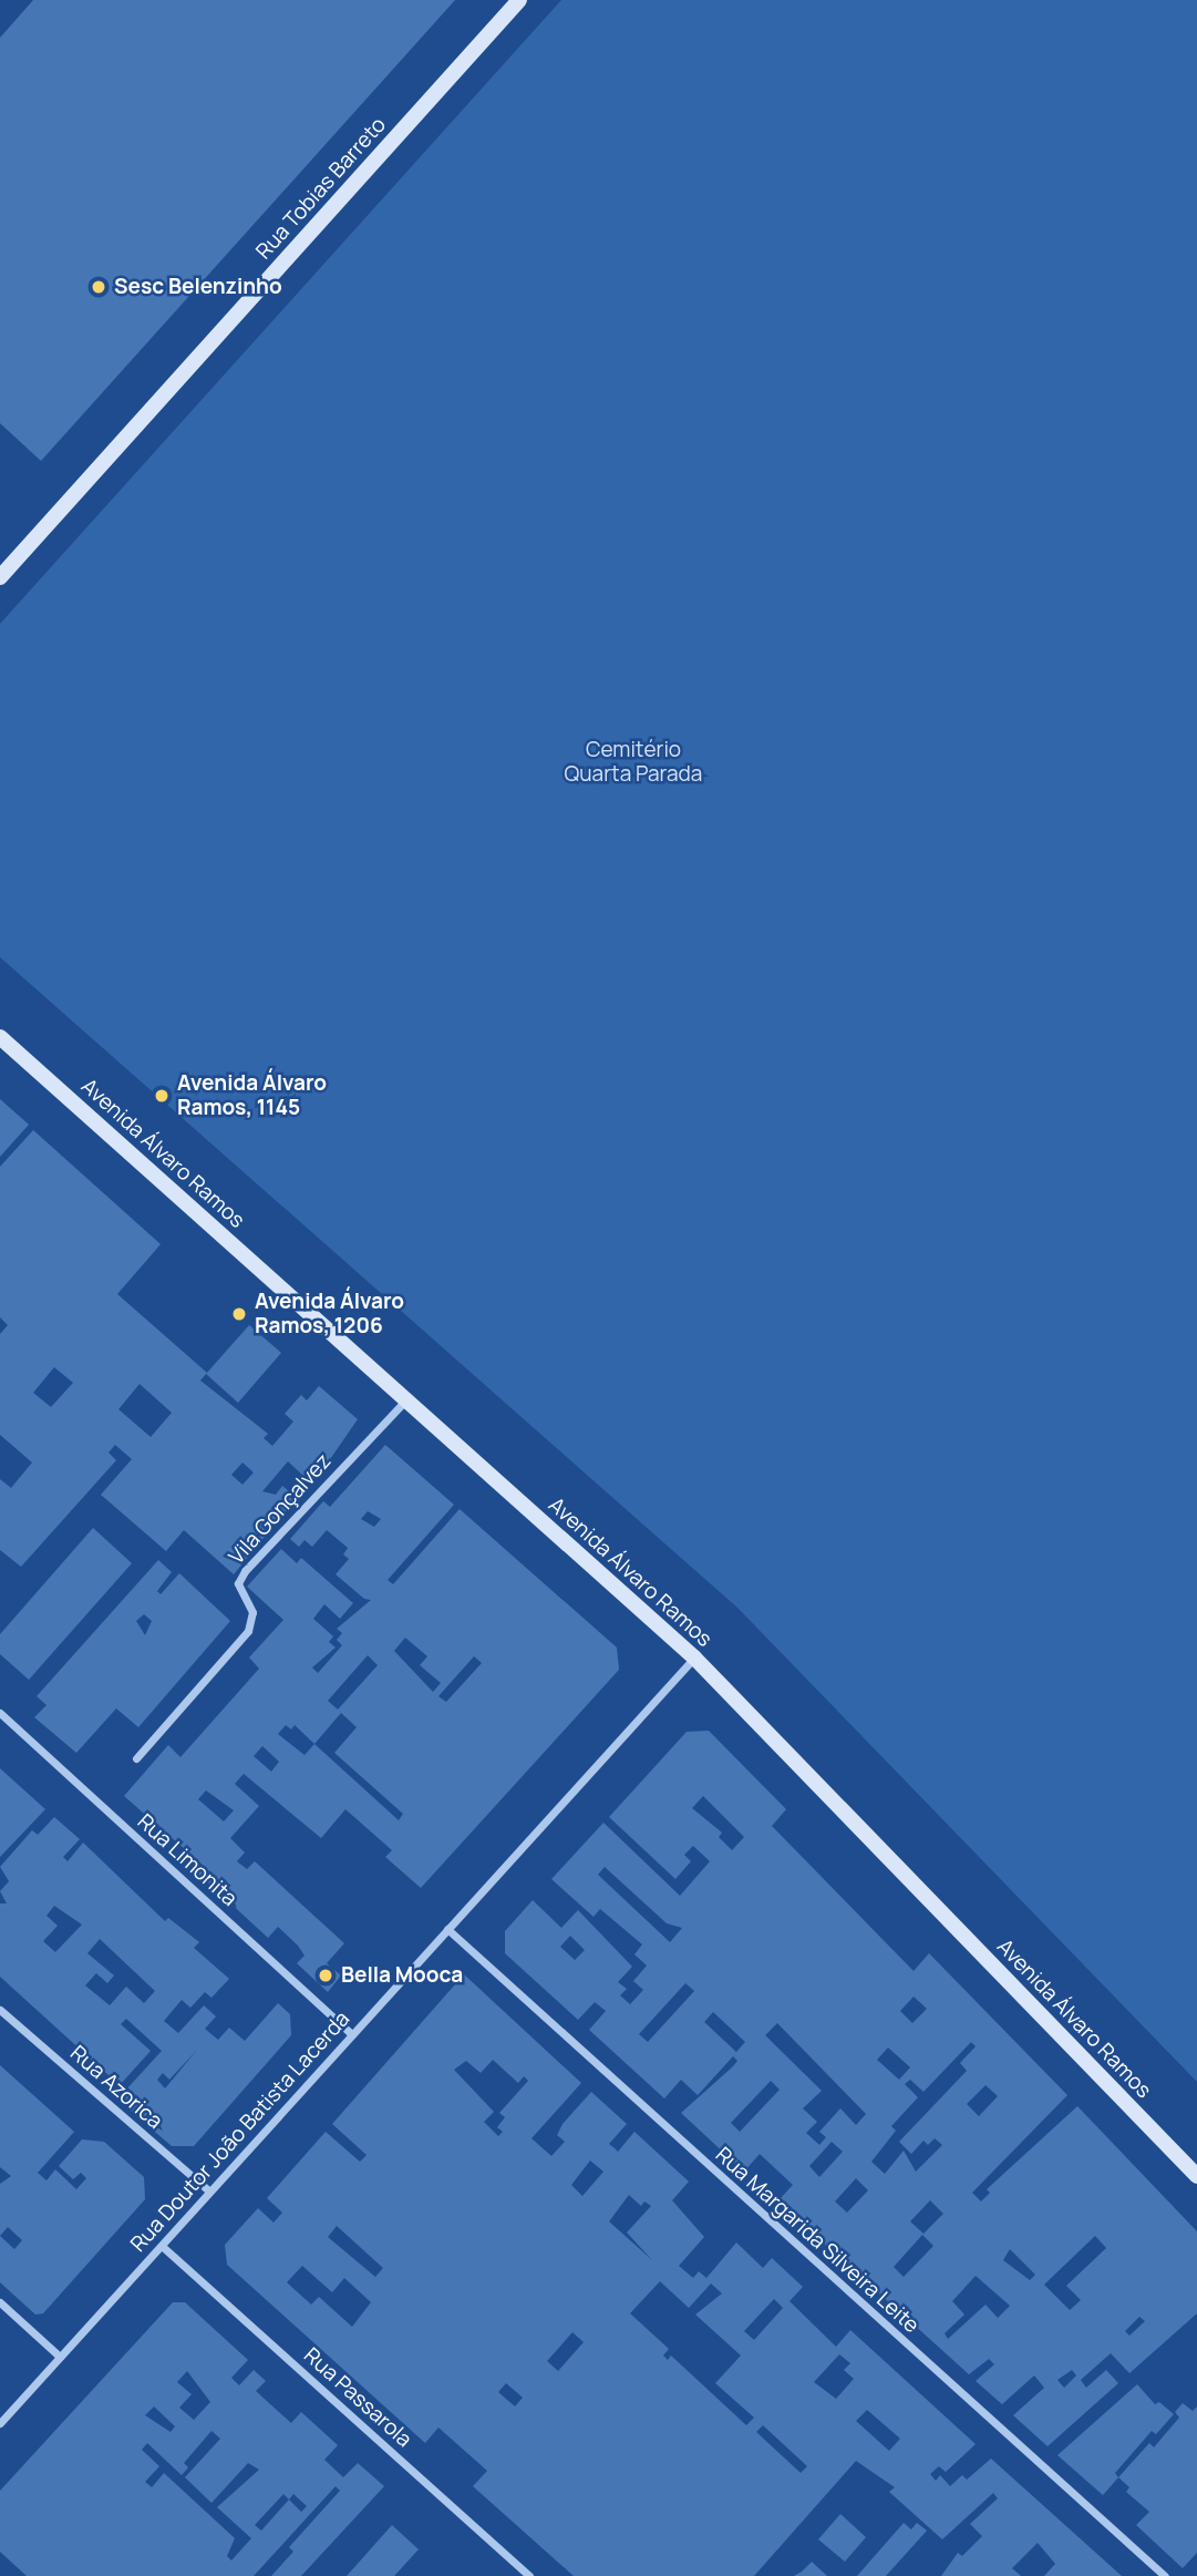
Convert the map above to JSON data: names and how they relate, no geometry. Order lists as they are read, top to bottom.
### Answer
{
  "streets": {
    "main road": ["Rua Tobias Barreto", "Avenida Álvaro Ramos"],
    "street": [
      "Vila Gonçalvez",
      "Rua Limonita",
      "Rua Azorica",
      "Rua Doutor João Batista Lacerda",
      "Rua Margarida Silveira Leite",
      "Rua Passarola"
    ]
  },
  "crossings": [
    ["Avenida Álvaro Ramos", "Vila Gonçalvez"],
    ["Avenida Álvaro Ramos", "Rua Doutor João Batista Lacerda"],
    ["Rua Limonita", "Rua Doutor João Batista Lacerda"],
    ["Rua Azorica", "Rua Doutor João Batista Lacerda"],
    ["Rua Doutor João Batista Lacerda", "Rua Margarida Silveira Leite"],
    ["Rua Doutor João Batista Lacerda", "Rua Passarola"]
  ],
  "parks": ["Cemitério Quarta Parada"],
  "places": [
    "Sesc Belenzinho",
    "Avenida Álvaro Ramos, 1145",
    "Avenida Álvaro Ramos, 1206",
    "Bella Mooca"
  ]
}
